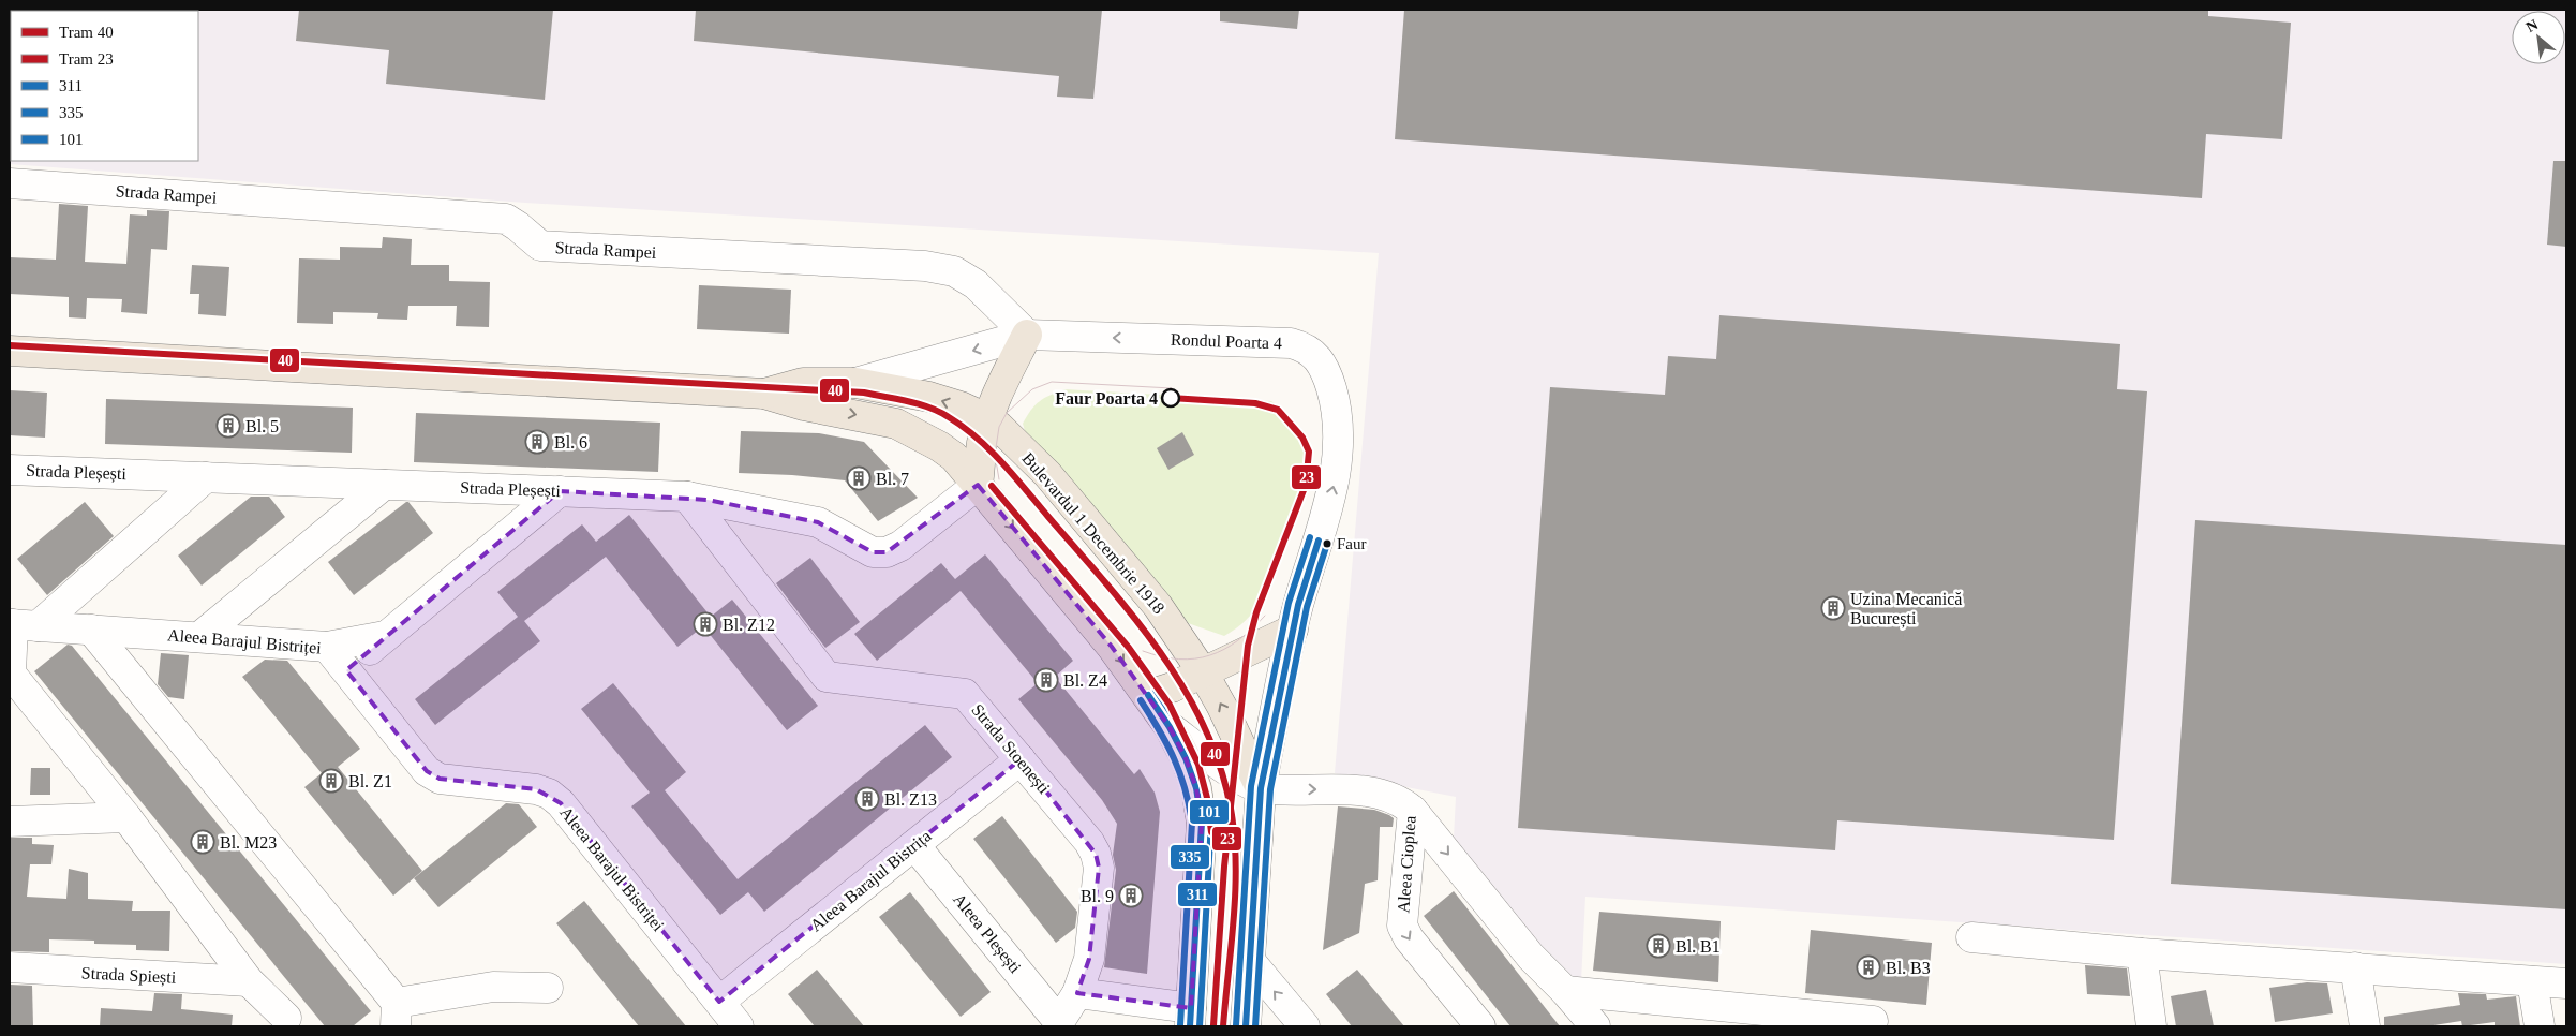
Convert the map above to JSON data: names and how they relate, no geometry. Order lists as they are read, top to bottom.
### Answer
{
  "streets": {
    "main road": ["Bulevardul 1 Decembrie 1918"],
    "street": [
      "Strada Rampei",
      "Rondul Poarta 4",
      "Strada Pleșești",
      "Aleea Barajul Bistriței",
      "Strada Stoenești",
      "Aleea Cioplea",
      "Aleea Barajul Bistrița",
      "Aleea Pleșești",
      "Strada Spiești"
    ]
  },
  "crossings": [
    ["Strada Rampei", "Rondul Poarta 4"],
    ["Rondul Poarta 4", "Bulevardul 1 Decembrie 1918"],
    ["Rondul Poarta 4", "Aleea Cioplea"],
    ["Strada Pleșești", "Bulevardul 1 Decembrie 1918"],
    ["Strada Pleșești", "Strada Stoenești"],
    ["Bulevardul 1 Decembrie 1918", "Aleea Cioplea"],
    ["Aleea Barajul Bistriței", "Aleea Barajul Bistrița"],
    ["Strada Stoenești", "Aleea Barajul Bistrița"],
    ["Strada Stoenești", "Aleea Pleșești"],
    ["Aleea Barajul Bistrița", "Aleea Pleșești"]
  ],
  "places": {
    "other": ["Faur Poarta 4", "Faur"],
    "building": [
      "Bl. 5",
      "Bl. 6",
      "Bl. 7",
      "Uzina Mecanică București",
      "Bl. Z12",
      "Bl. Z4",
      "Bl. Z1",
      "Bl. Z13",
      "Bl. M23",
      "Bl. 9",
      "Bl. B1",
      "Bl. B3"
    ]
  },
  "lines": [
    "tram line 40",
    "tram line 23",
    "transit line 101",
    "transit line 311",
    "transit line 335"
  ],
  "legend": [
    "Tram 40",
    "Tram 23",
    "311",
    "335",
    "101"
  ],
  "north": "top left"
}
